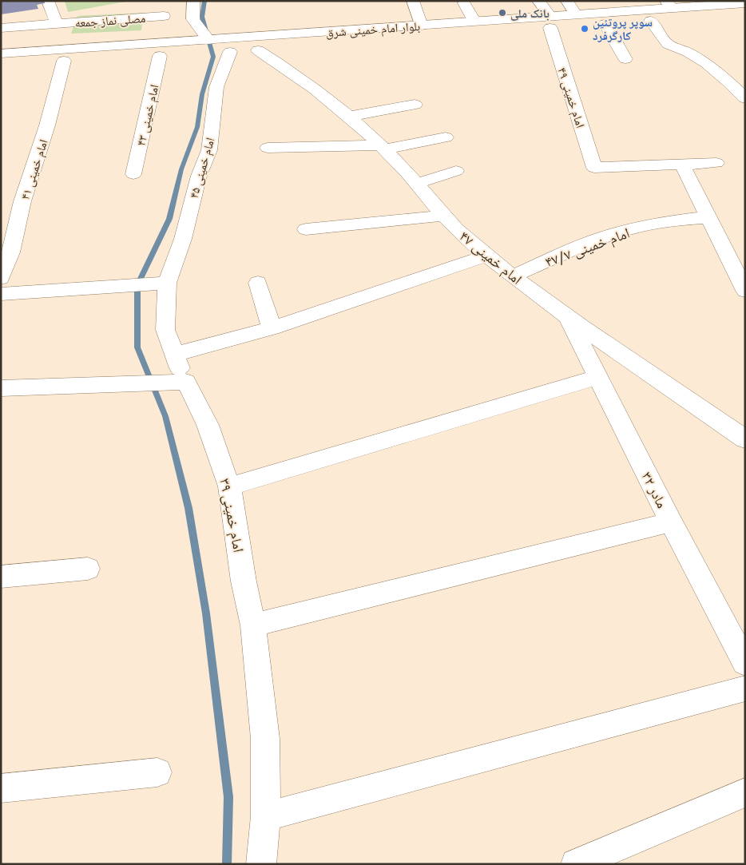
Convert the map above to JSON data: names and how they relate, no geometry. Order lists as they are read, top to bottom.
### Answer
{
  "streets": {
    "street": [
      "مصلی نماز جمعه",
      "بلوار امام خمینی شرق",
      "امام خمینی ۴۹",
      "امام خمینی ۴۳",
      "امام خمینی ۴۵",
      "امام خمینی ۴۱",
      "امام خمینی ۴۷/۷",
      "امام خمینی ۴۷",
      "مادر ۳۲",
      "امام خمینی ۳۹"
    ]
  },
  "crossings": [
    ["بلوار امام خمینی شرق", "امام خمینی ۴۹"],
    ["بلوار امام خمینی شرق", "امام خمینی ۴۳"],
    ["بلوار امام خمینی شرق", "امام خمینی ۴۵"],
    ["بلوار امام خمینی شرق", "امام خمینی ۴۱"],
    ["بلوار امام خمینی شرق", "امام خمینی ۴۷"],
    ["امام خمینی ۴۵", "امام خمینی ۳۹"],
    ["امام خمینی ۴۷/۷", "امام خمینی ۴۷"],
    ["امام خمینی ۴۷", "مادر ۳۲"]
  ],
  "places": ["بانک ملی", "سوپر پروتئین کارگرفرد"]
}
